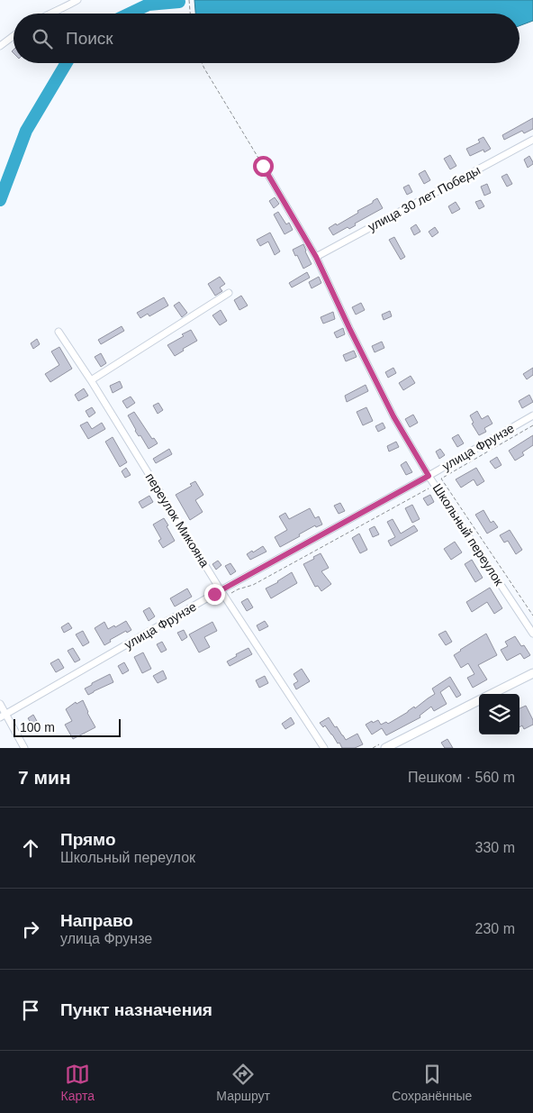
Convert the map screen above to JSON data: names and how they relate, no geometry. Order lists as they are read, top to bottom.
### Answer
{
  "streets": {
    "street": [
      "улица 30 лет Победы",
      "улица Фрунзе",
      "переулок Микояна",
      "Школьный переулок"
    ]
  },
  "crossings": [
    ["улица 30 лет Победы", "Школьный переулок"],
    ["улица Фрунзе", "переулок Микояна"],
    ["улица Фрунзе", "Школьный переулок"]
  ],
  "scale_bar": "100 m",
  "page": {
    "search": "Поиск",
    "scale": "100 m",
    "heading": ["7 мин", "Пешком · 560 m"],
    "list": [
      ["Прямо", "Школьный переулок", "330 m"],
      ["Направо", "улица Фрунзе", "230 m"],
      "Пункт назначения"
    ],
    "nav": ["Карта", "Маршрут", "Сохранённые"]
  }
}
